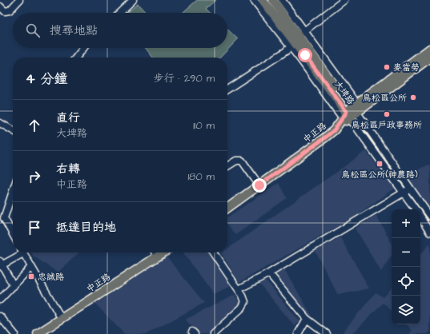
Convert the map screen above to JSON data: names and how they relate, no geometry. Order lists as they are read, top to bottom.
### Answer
{
  "streets": {
    "main road": ["大埤路", "中正路"]
  },
  "crossings": [
    ["大埤路", "中正路"]
  ],
  "places": {
    "other": ["麥當勞", "鳥松區公所", "鳥松區戶政事務所"],
    "transit": ["鳥松區公所(神農路)", "忠誠路"]
  },
  "page": {
    "search": "搜尋地點",
    "heading": ["4 分鐘", "步行 · 290 m"],
    "list": [
      ["直行", "大埤路", "110 m"],
      ["右轉", "中正路", "180 m"],
      "抵達目的地"
    ],
    "map_buttons": ["+", "−"]
  }
}
